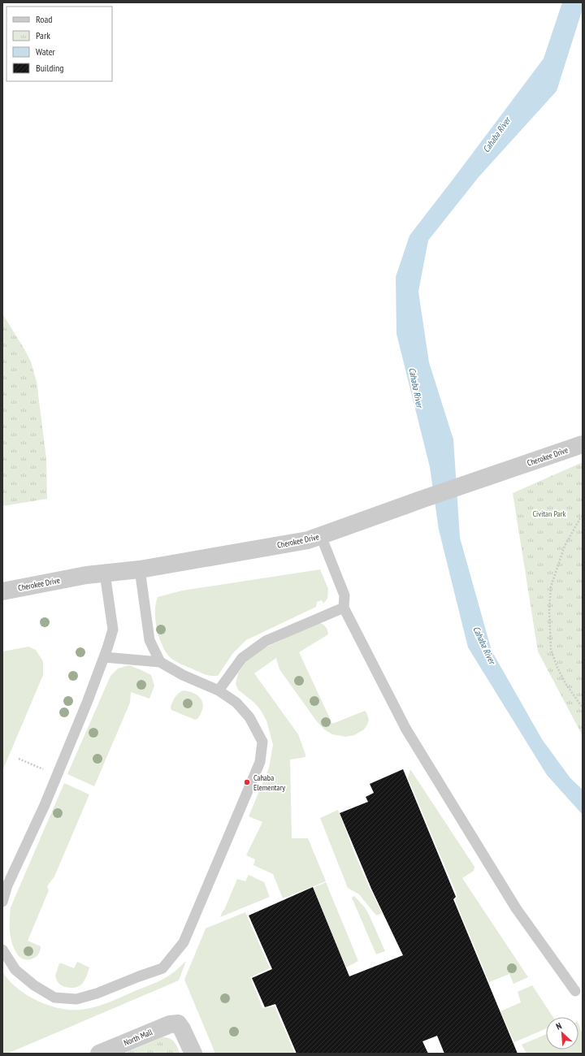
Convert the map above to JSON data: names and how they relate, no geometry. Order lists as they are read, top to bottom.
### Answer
{
  "streets": {
    "street": ["Cherokee Drive", "North Mall"]
  },
  "water": ["Cahaba River"],
  "parks": ["Civitan Park"],
  "places": ["Cahaba Elementary"],
  "legend": [
    "Road",
    "Park",
    "Water",
    "Building"
  ],
  "north": "top left"
}
